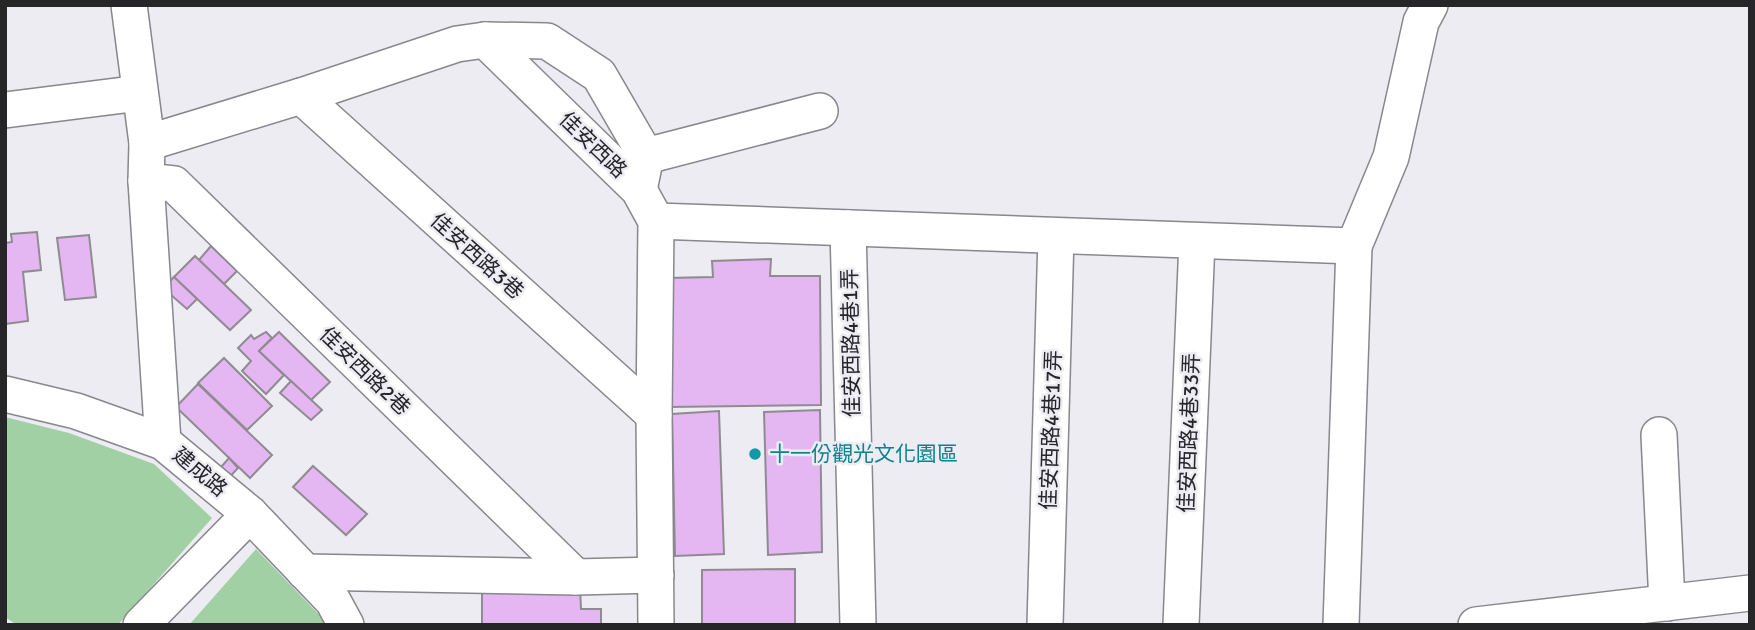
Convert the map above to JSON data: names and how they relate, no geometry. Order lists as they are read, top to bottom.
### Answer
{
  "streets": {
    "street": [
      "佳安西路",
      "佳安西路3巷",
      "佳安西路4巷1弄",
      "佳安西路2巷",
      "佳安西路4巷17弄",
      "佳安西路4巷33弄",
      "建成路"
    ]
  },
  "crossings": [
    ["佳安西路", "佳安西路3巷"]
  ],
  "places": ["十一份觀光文化園區"]
}
